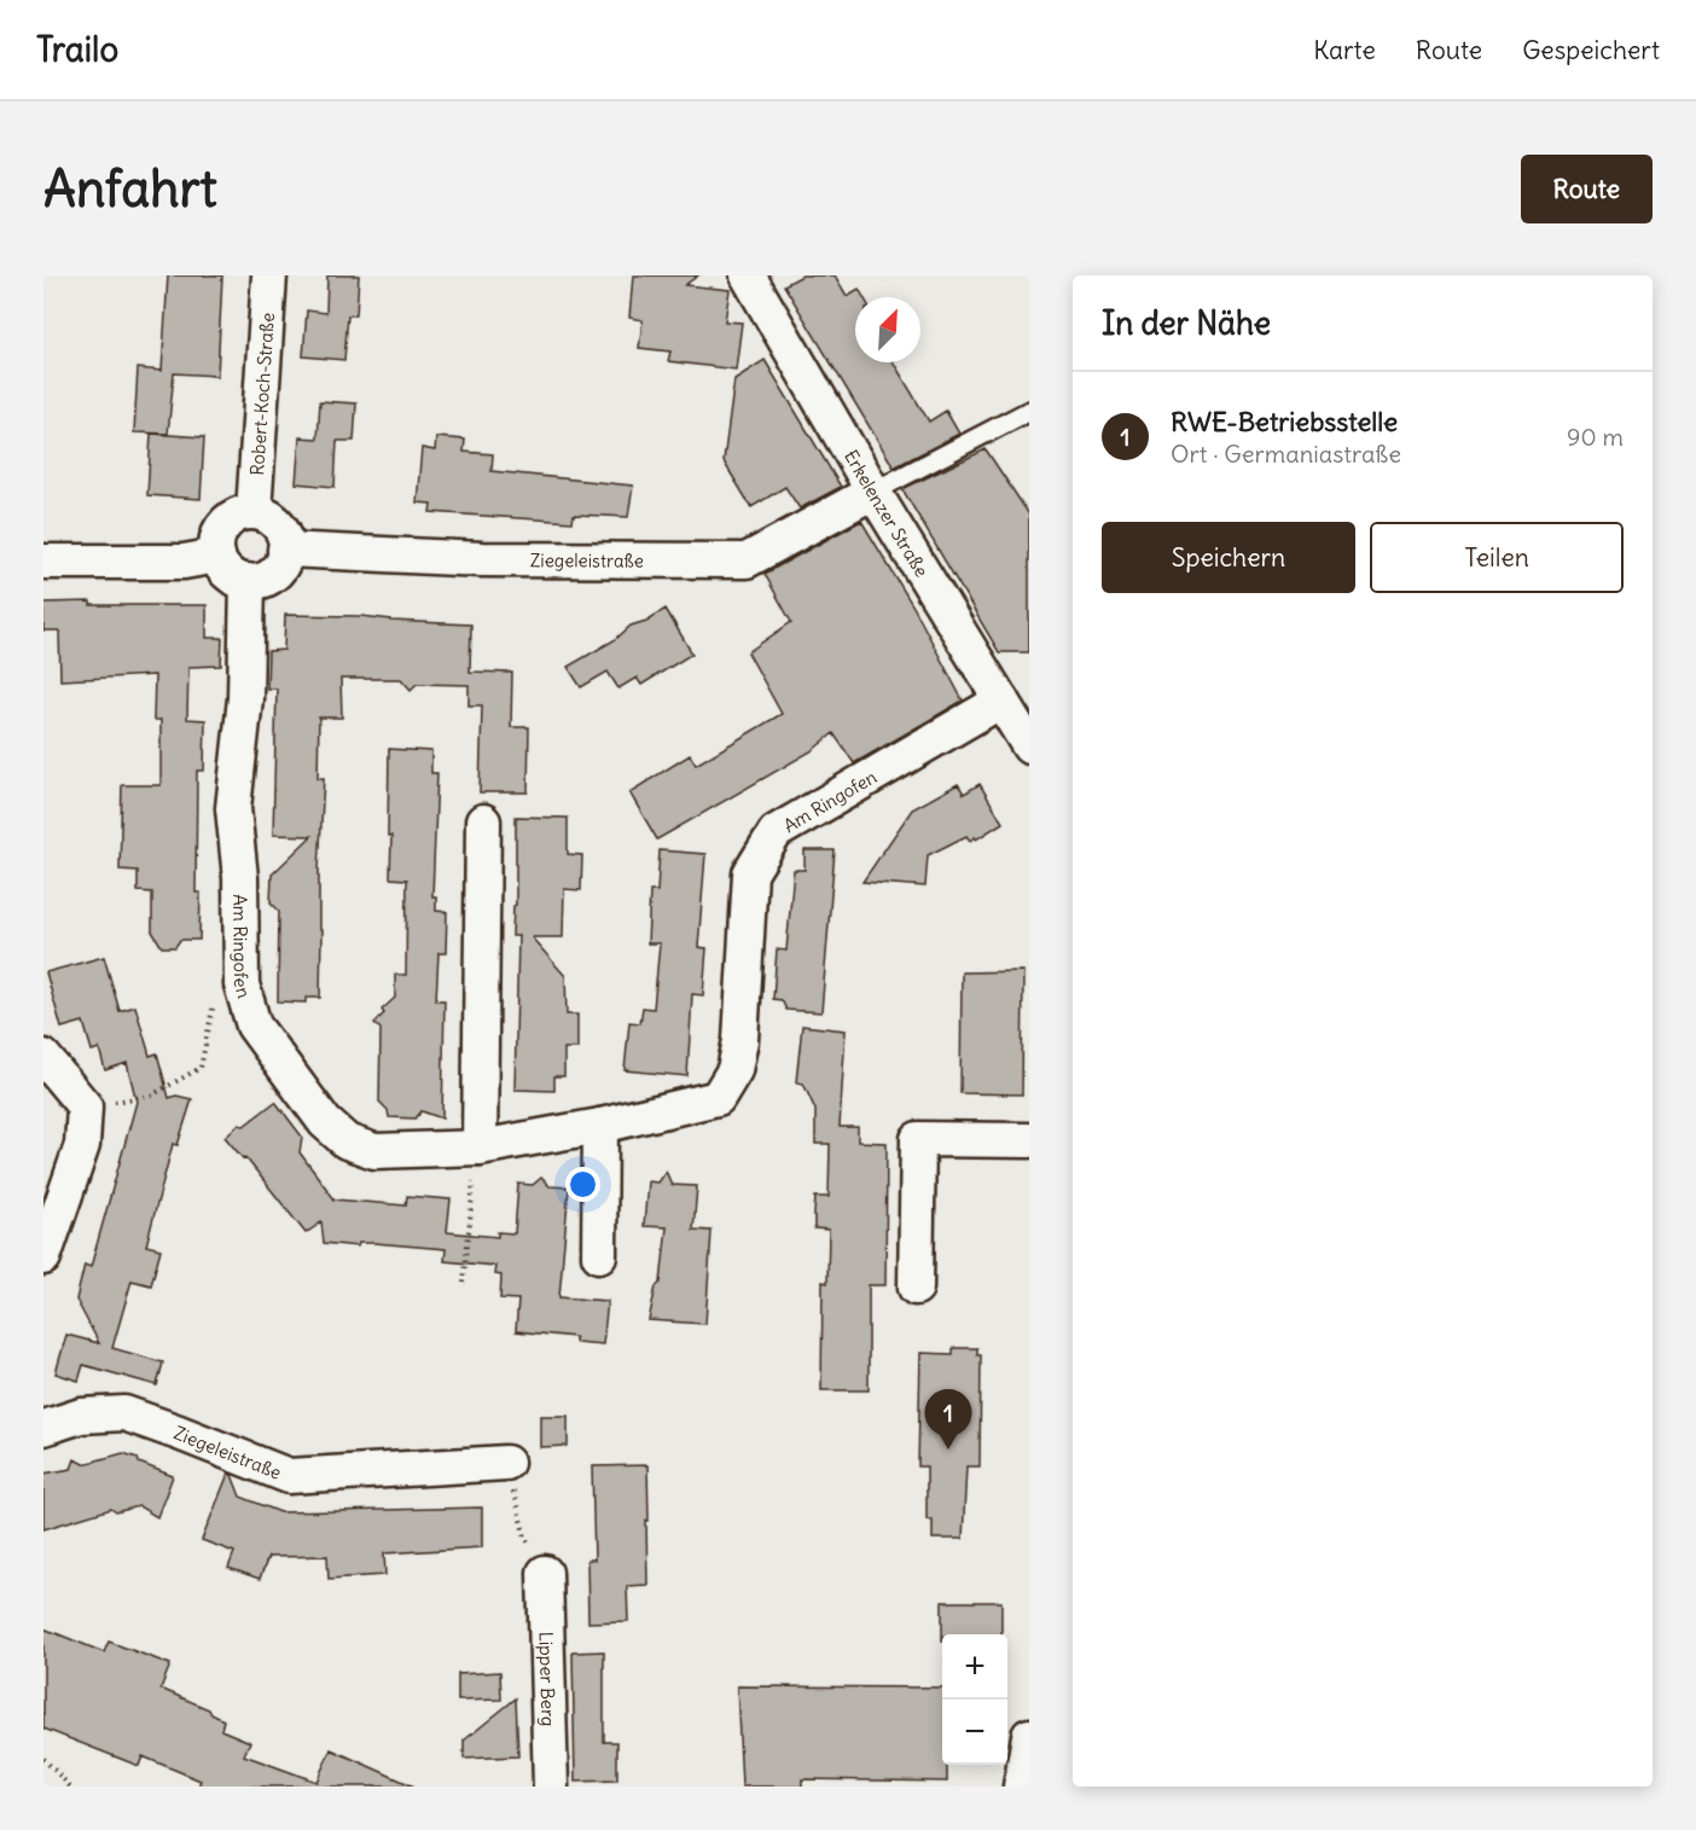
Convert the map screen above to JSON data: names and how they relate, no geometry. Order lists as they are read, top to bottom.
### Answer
{
  "streets": {
    "street": [
      "Robert-Koch-Straße",
      "Erkelenzer Straße",
      "Ziegeleistraße",
      "Am Ringofen",
      "Lipper Berg"
    ]
  },
  "crossings": [
    ["Robert-Koch-Straße", "Ziegeleistraße"],
    ["Robert-Koch-Straße", "Am Ringofen"],
    ["Erkelenzer Straße", "Ziegeleistraße"],
    ["Erkelenzer Straße", "Am Ringofen"],
    ["Ziegeleistraße", "Am Ringofen"]
  ],
  "north": "top right",
  "page": {
    "header": "Trailo",
    "nav": ["Karte", "Route", "Gespeichert"],
    "buttons": [
      "Route",
      ["Speichern", "Teilen"]
    ],
    "title": "Anfahrt",
    "heading": "In der Nähe",
    "list": [
      {
        "mark": "1",
        "name": "RWE-Betriebsstelle",
        "note": "Ort · Germaniastraße",
        "value": "90 m"
      }
    ],
    "pins": "1",
    "map_buttons": ["+", "−"]
  }
}
